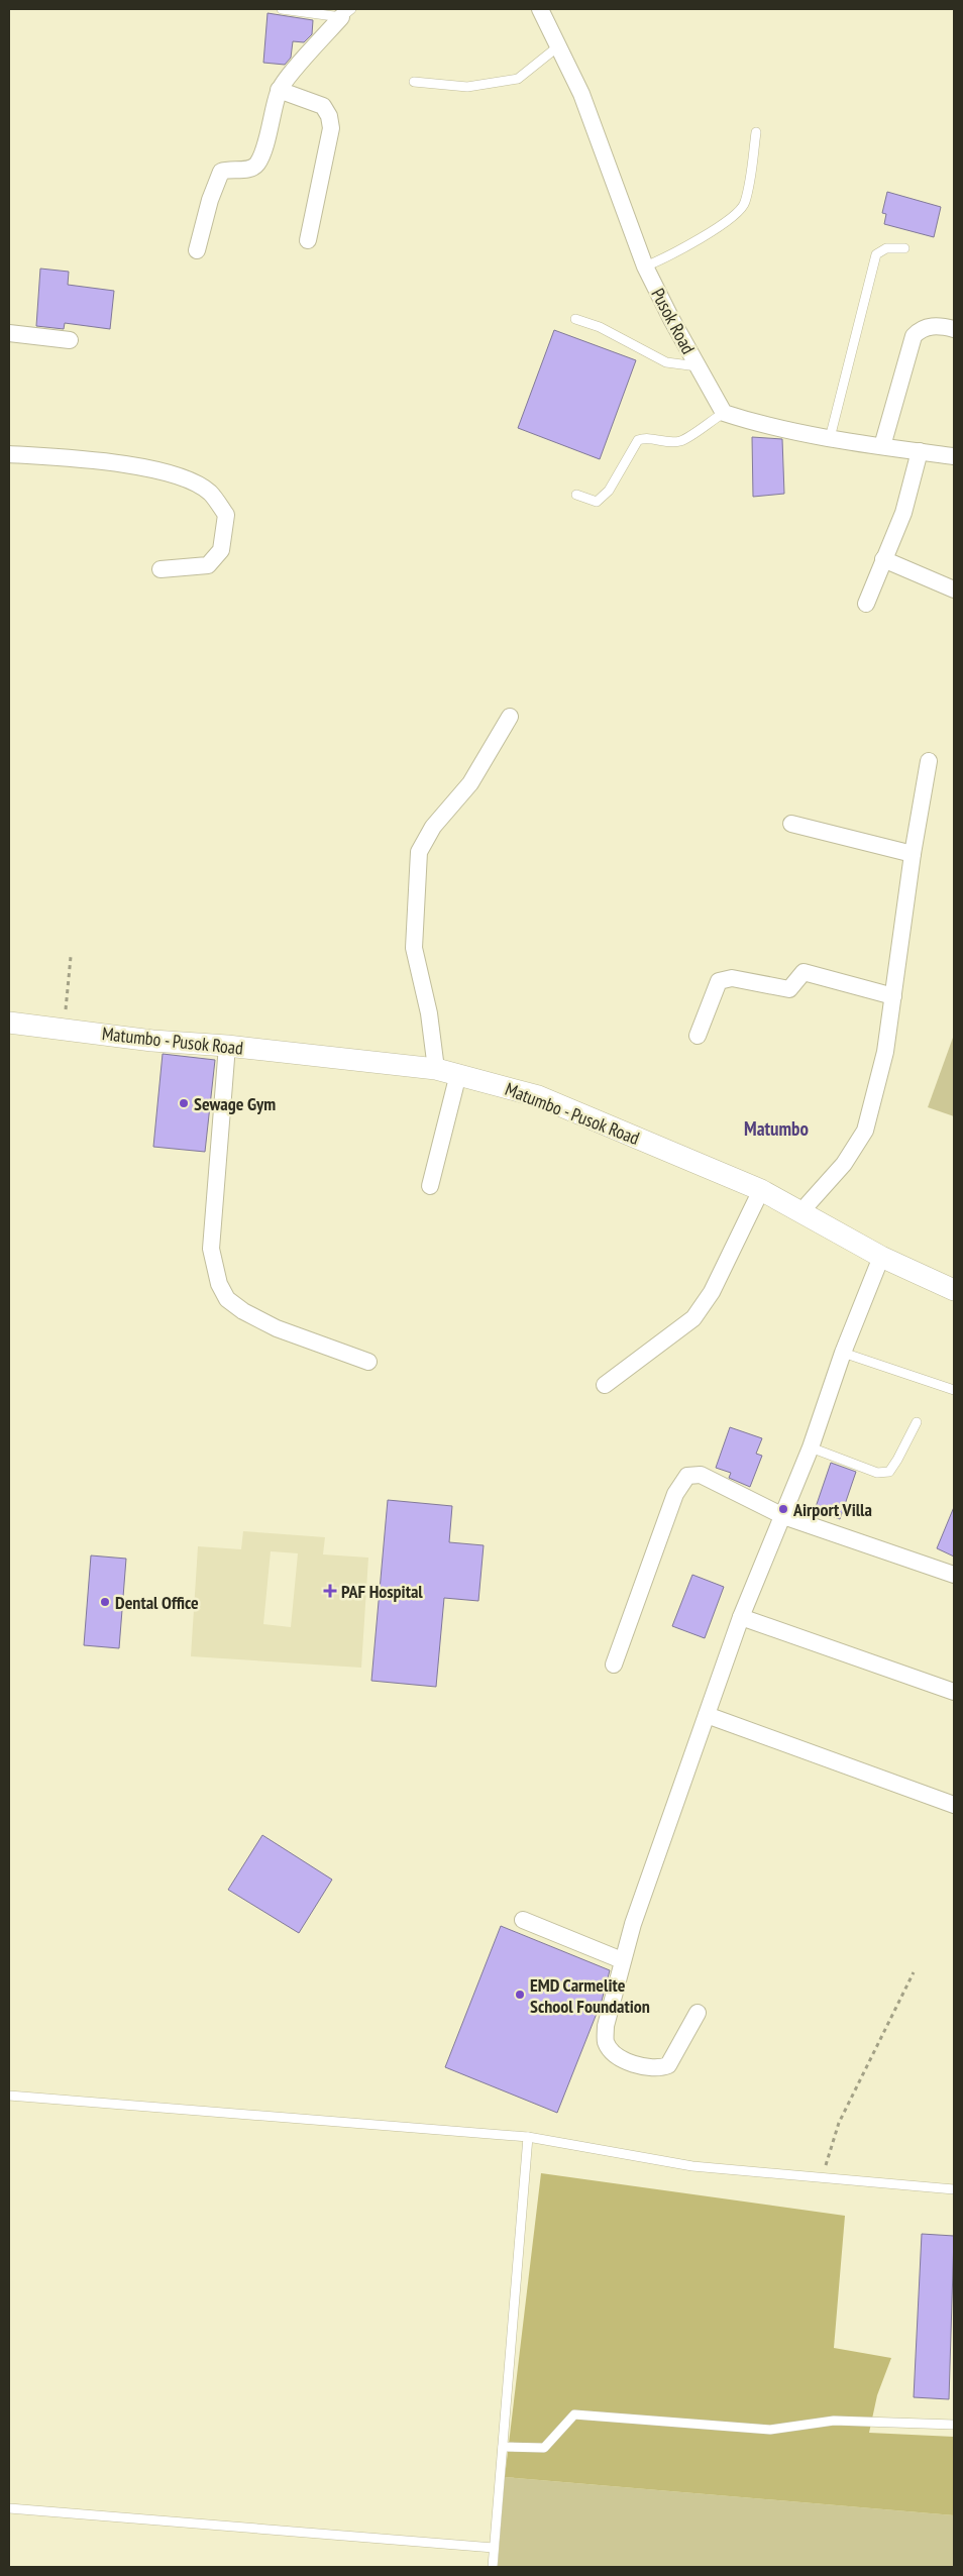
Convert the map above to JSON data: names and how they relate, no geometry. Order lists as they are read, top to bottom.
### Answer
{
  "streets": {
    "street": ["Pusok Road", "Matumbo - Pusok Road"]
  },
  "districts": ["Matumbo"],
  "places": {
    "other": [
      "Sewage Gym",
      "Airport Villa",
      "Dental Office",
      "EMD Carmelite School Foundation"
    ],
    "health": ["PAF Hospital"]
  }
}
